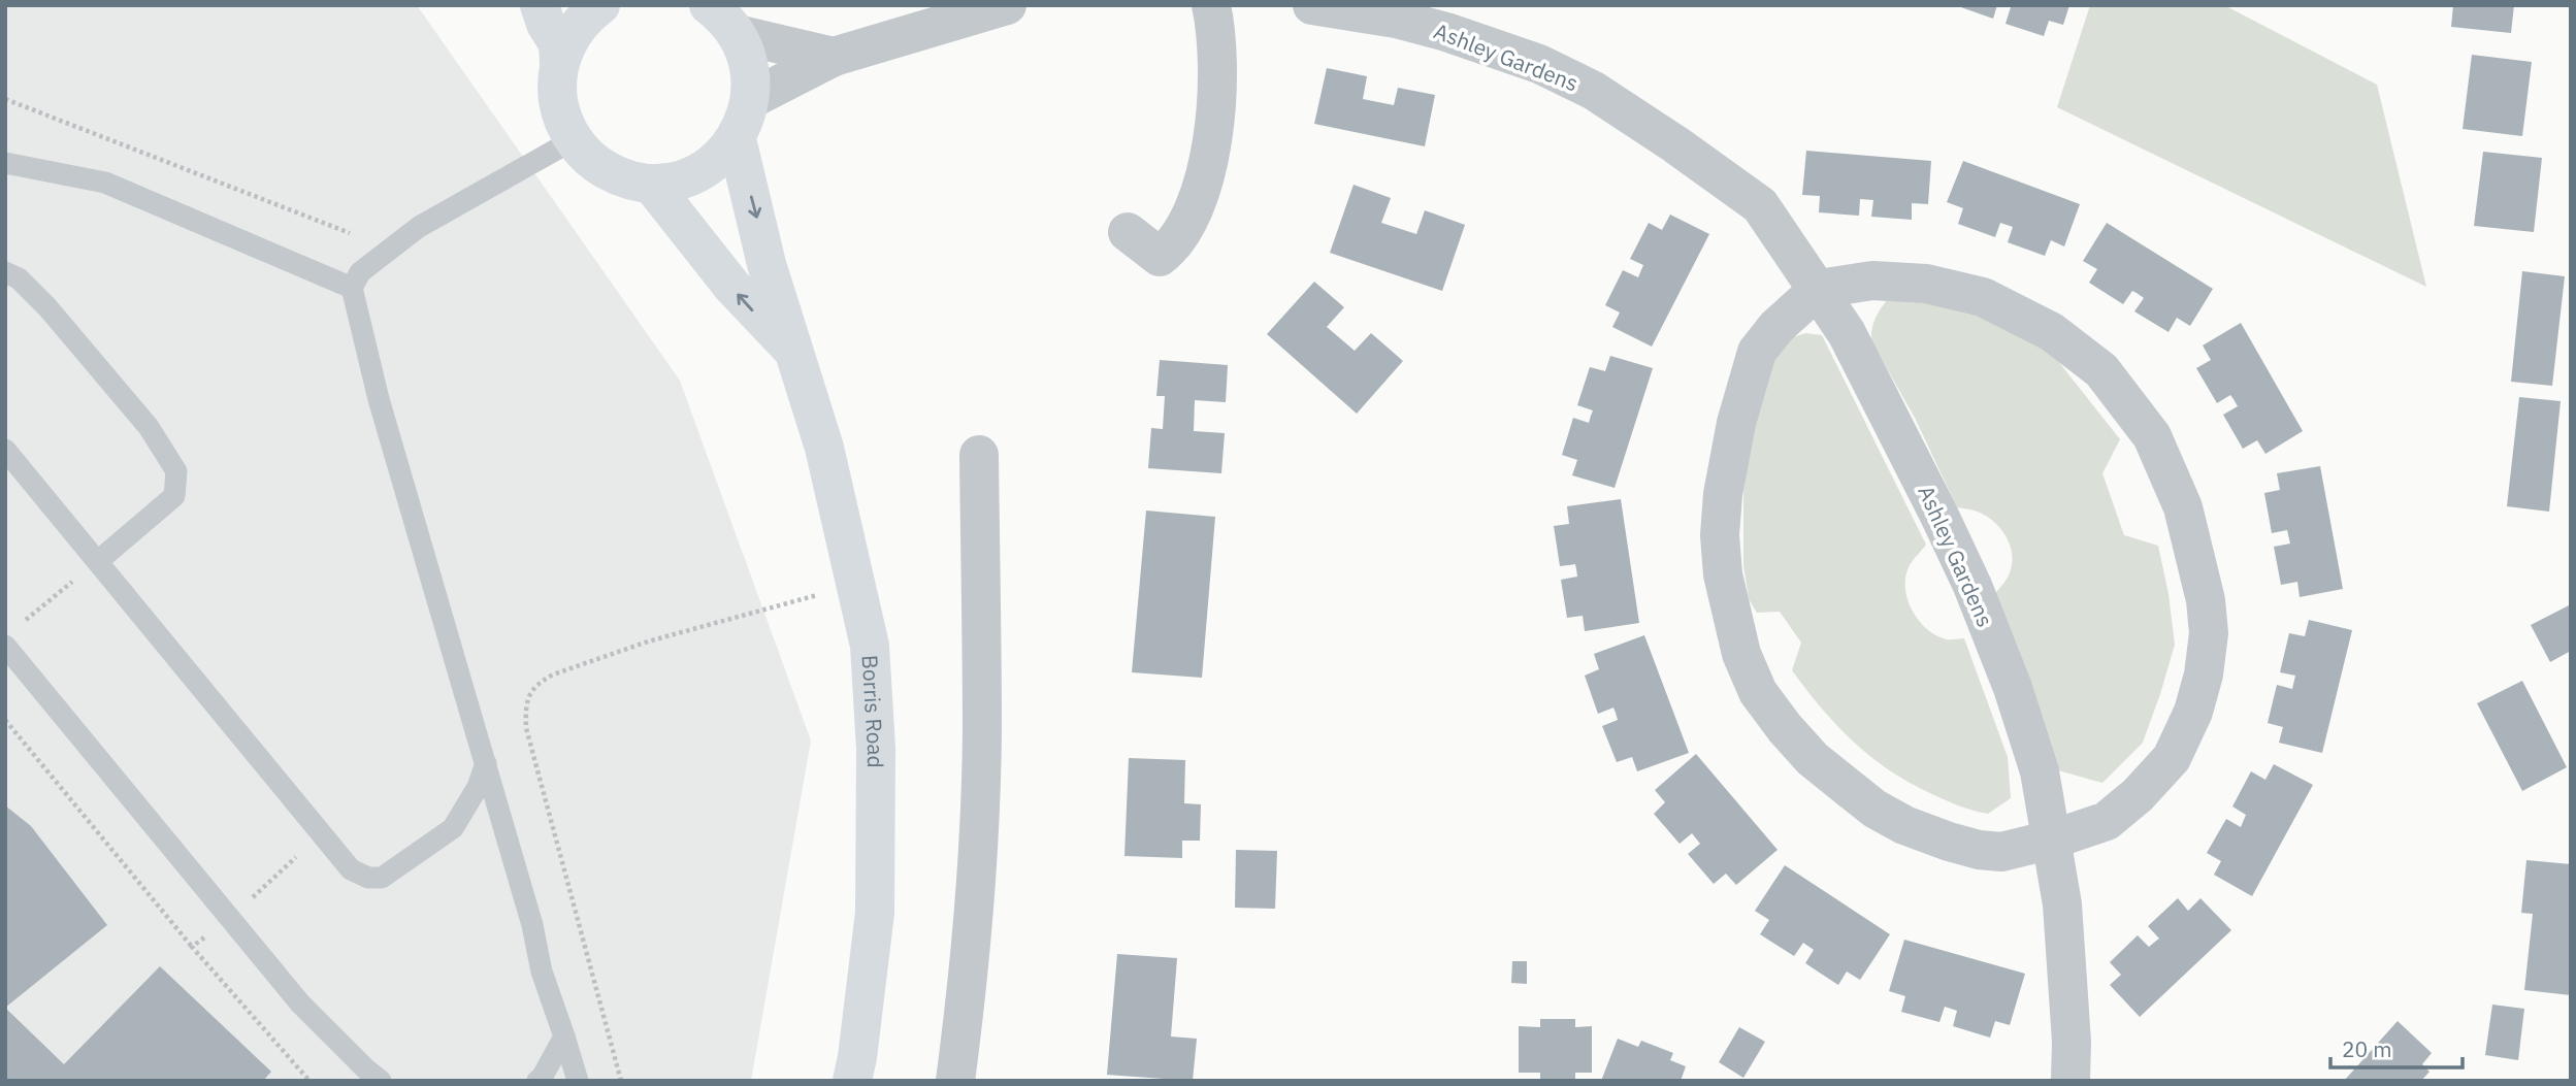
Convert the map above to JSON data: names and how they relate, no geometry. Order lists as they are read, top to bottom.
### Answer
{
  "streets": {
    "street": ["Ashley Gardens", "Borris Road"]
  },
  "scale_bar": "20 m"
}
